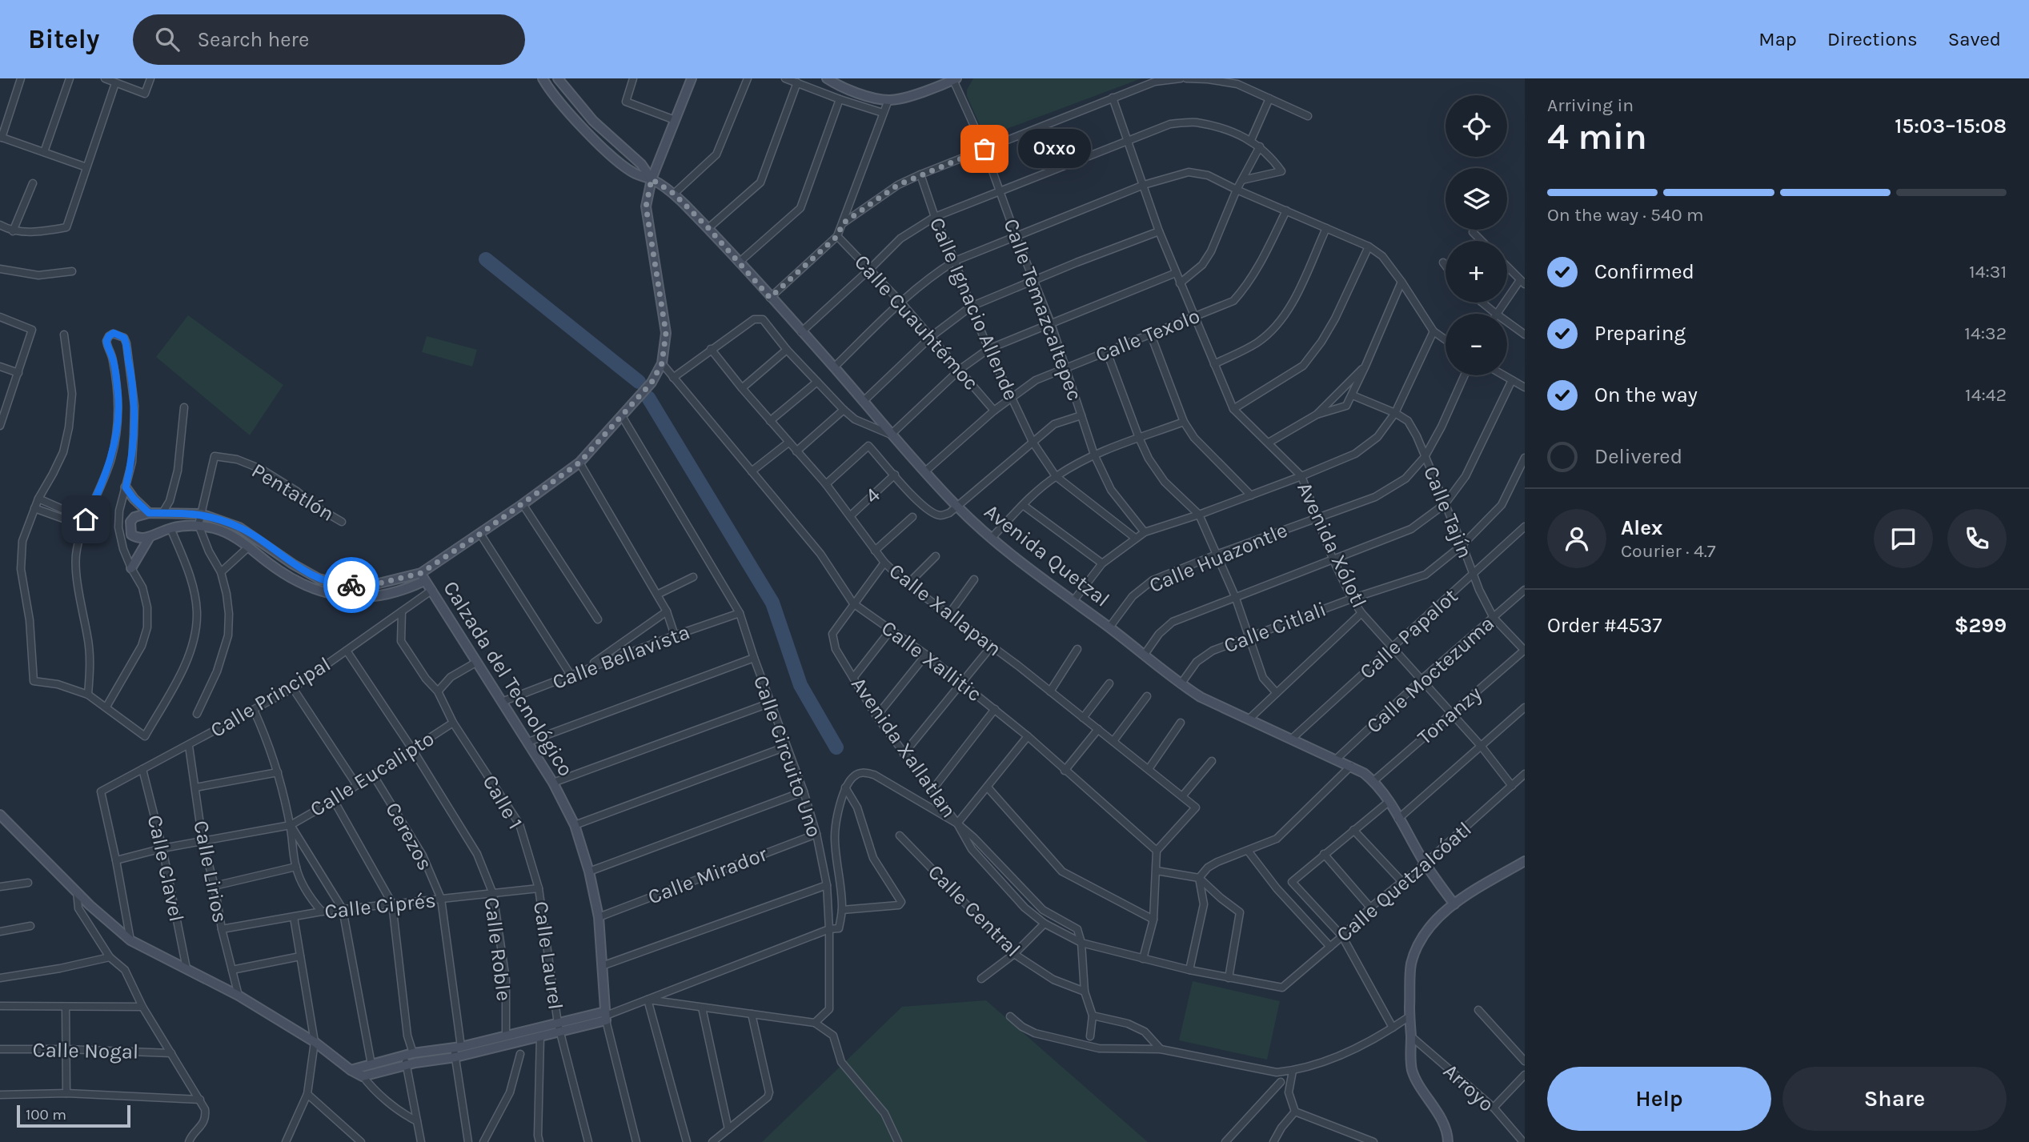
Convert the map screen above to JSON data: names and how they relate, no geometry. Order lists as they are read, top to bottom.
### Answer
{
  "streets": {
    "street": [
      "Calle Ignacio Allende",
      "Calle Temazcaltepec",
      "Calle Cuauhtémoc",
      "Calle Texolo",
      "Pentatlón",
      "4",
      "Calle Tajín",
      "Avenida Xólotl",
      "Avenida Quetzal",
      "Calle Huazontle",
      "Calle Xallapan",
      "Calle Citlali",
      "Calle Papalot",
      "Calle Bellavista",
      "Calle Xallitic",
      "Calle Moctezuma",
      "Calzada del Tecnológico",
      "Calle Principal",
      "Tonanzy",
      "Avenida Xallatlan",
      "Calle Circuito Uno",
      "Calle Eucalipto",
      "Calle 1",
      "Cerezos",
      "Calle Clavel",
      "Calle Lirios",
      "Calle Mirador",
      "Calle Quetzalcóatl",
      "Calle Ciprés",
      "Calle Central",
      "Calle Roble",
      "Calle Laurel",
      "Calle Nogal",
      "Arroyo"
    ]
  },
  "crossings": [
    ["Calle Ignacio Allende", "Calle Texolo"],
    ["Calle Temazcaltepec", "Calle Texolo"],
    ["Calle Cuauhtémoc", "Calle Texolo"],
    ["Calle Texolo", "Avenida Xólotl"],
    ["Calle Texolo", "Avenida Quetzal"],
    ["4", "Calle Xallapan"],
    ["Calle Tajín", "Calle Huazontle"],
    ["Calle Tajín", "Calle Citlali"],
    ["Calle Tajín", "Calle Papalot"],
    ["Calle Tajín", "Calle Moctezuma"],
    ["Calle Tajín", "Tonanzy"],
    ["Avenida Xólotl", "Calle Huazontle"],
    ["Avenida Xólotl", "Calle Citlali"],
    ["Avenida Xólotl", "Calle Papalot"],
    ["Avenida Xólotl", "Calle Moctezuma"],
    ["Avenida Xólotl", "Tonanzy"],
    ["Avenida Xólotl", "Calle Quetzalcóatl"],
    ["Avenida Quetzal", "Calle Huazontle"],
    ["Avenida Quetzal", "Calle Citlali"],
    ["Avenida Quetzal", "Calle Papalot"],
    ["Avenida Quetzal", "Calle Moctezuma"],
    ["Avenida Quetzal", "Tonanzy"],
    ["Avenida Quetzal", "Calle Quetzalcóatl"],
    ["Calle Xallapan", "Calle Xallitic"],
    ["Calle Bellavista", "Calzada del Tecnológico"],
    ["Calle Bellavista", "Calle Circuito Uno"],
    ["Calle Xallitic", "Calzada del Tecnológico"],
    ["Calle Xallitic", "Avenida Xallatlan"],
    ["Calzada del Tecnológico", "Calle Principal"],
    ["Calzada del Tecnológico", "Calle Circuito Uno"],
    ["Calzada del Tecnológico", "Calle Mirador"],
    ["Calle Principal", "Calle 1"],
    ["Calle Principal", "Calle Clavel"],
    ["Calle Principal", "Calle Lirios"],
    ["Calle Principal", "Calle Roble"],
    ["Calle Circuito Uno", "Calle Mirador"],
    ["Calle Eucalipto", "Calle 1"],
    ["Calle Eucalipto", "Cerezos"],
    ["Calle Eucalipto", "Calle Roble"],
    ["Calle 1", "Calle Ciprés"],
    ["Calle 1", "Calle Laurel"],
    ["Cerezos", "Calle Ciprés"],
    ["Calle Lirios", "Calle Ciprés"],
    ["Calle Ciprés", "Calle Roble"],
    ["Calle Ciprés", "Calle Laurel"]
  ],
  "places": ["Oxxo"],
  "scale_bar": "100 m",
  "page": {
    "header": "Bitely",
    "search": "Search here",
    "nav": ["Map", "Directions", "Saved"],
    "heading": ["4 min", "Arriving in", "15:03–15:08"],
    "panel": [
      "Alex",
      "Courier · 4.7",
      "Order #4537",
      "$299"
    ],
    "map_buttons": ["+", "−"],
    "bubble": "Oxxo",
    "bar": "On the way · 540 m",
    "list": [
      ["Confirmed", "14:31"],
      ["Preparing", "14:32"],
      ["On the way", "14:42"],
      "Delivered"
    ],
    "buttons": ["Help", "Share"],
    "scale": "100 m"
  }
}
